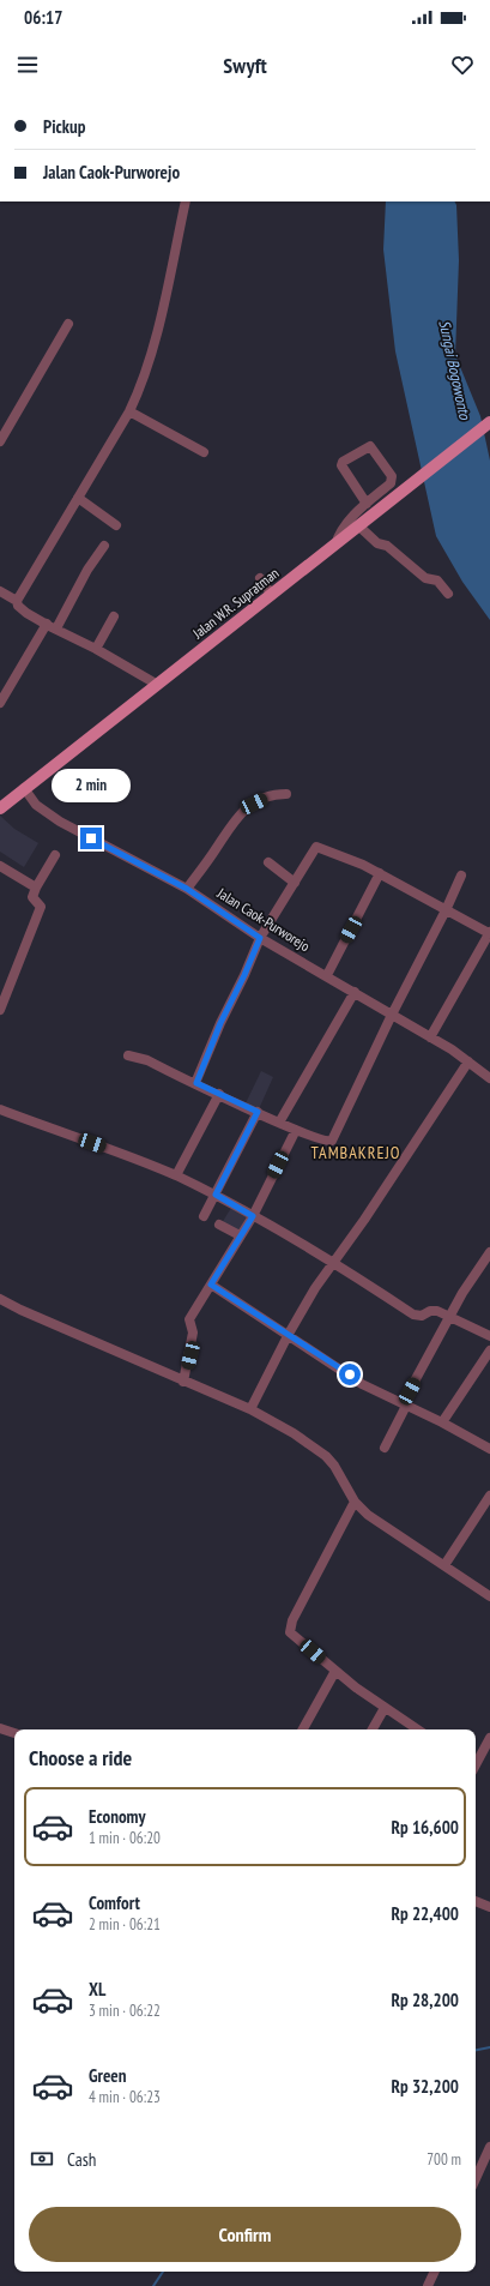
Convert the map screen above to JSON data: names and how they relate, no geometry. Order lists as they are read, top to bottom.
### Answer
{
  "streets": {
    "main road": ["Jalan W.R. Supratman"],
    "street": ["Jalan Caok-Purworejo"]
  },
  "crossings": [
    ["Jalan W.R. Supratman", "Jalan Caok-Purworejo"]
  ],
  "districts": ["TAMBAKREJO"],
  "water": ["Sungai Bogowonto"],
  "page": {
    "status": "06:17",
    "header": "Swyft",
    "banner": ["Pickup", "Jalan Caok-Purworejo"],
    "bubble": "2 min",
    "heading": "Choose a ride",
    "list": [
      {
        "name": "Economy",
        "note": "1 min · 06:20",
        "value": "Rp 16,600"
      },
      {
        "name": "Comfort",
        "note": "2 min · 06:21",
        "value": "Rp 22,400"
      },
      {
        "name": "XL",
        "note": "3 min · 06:22",
        "value": "Rp 28,200"
      },
      {
        "name": "Green",
        "note": "4 min · 06:23",
        "value": "Rp 32,200"
      }
    ],
    "pay": ["Cash", "700 m"],
    "buttons": "Confirm"
  }
}
